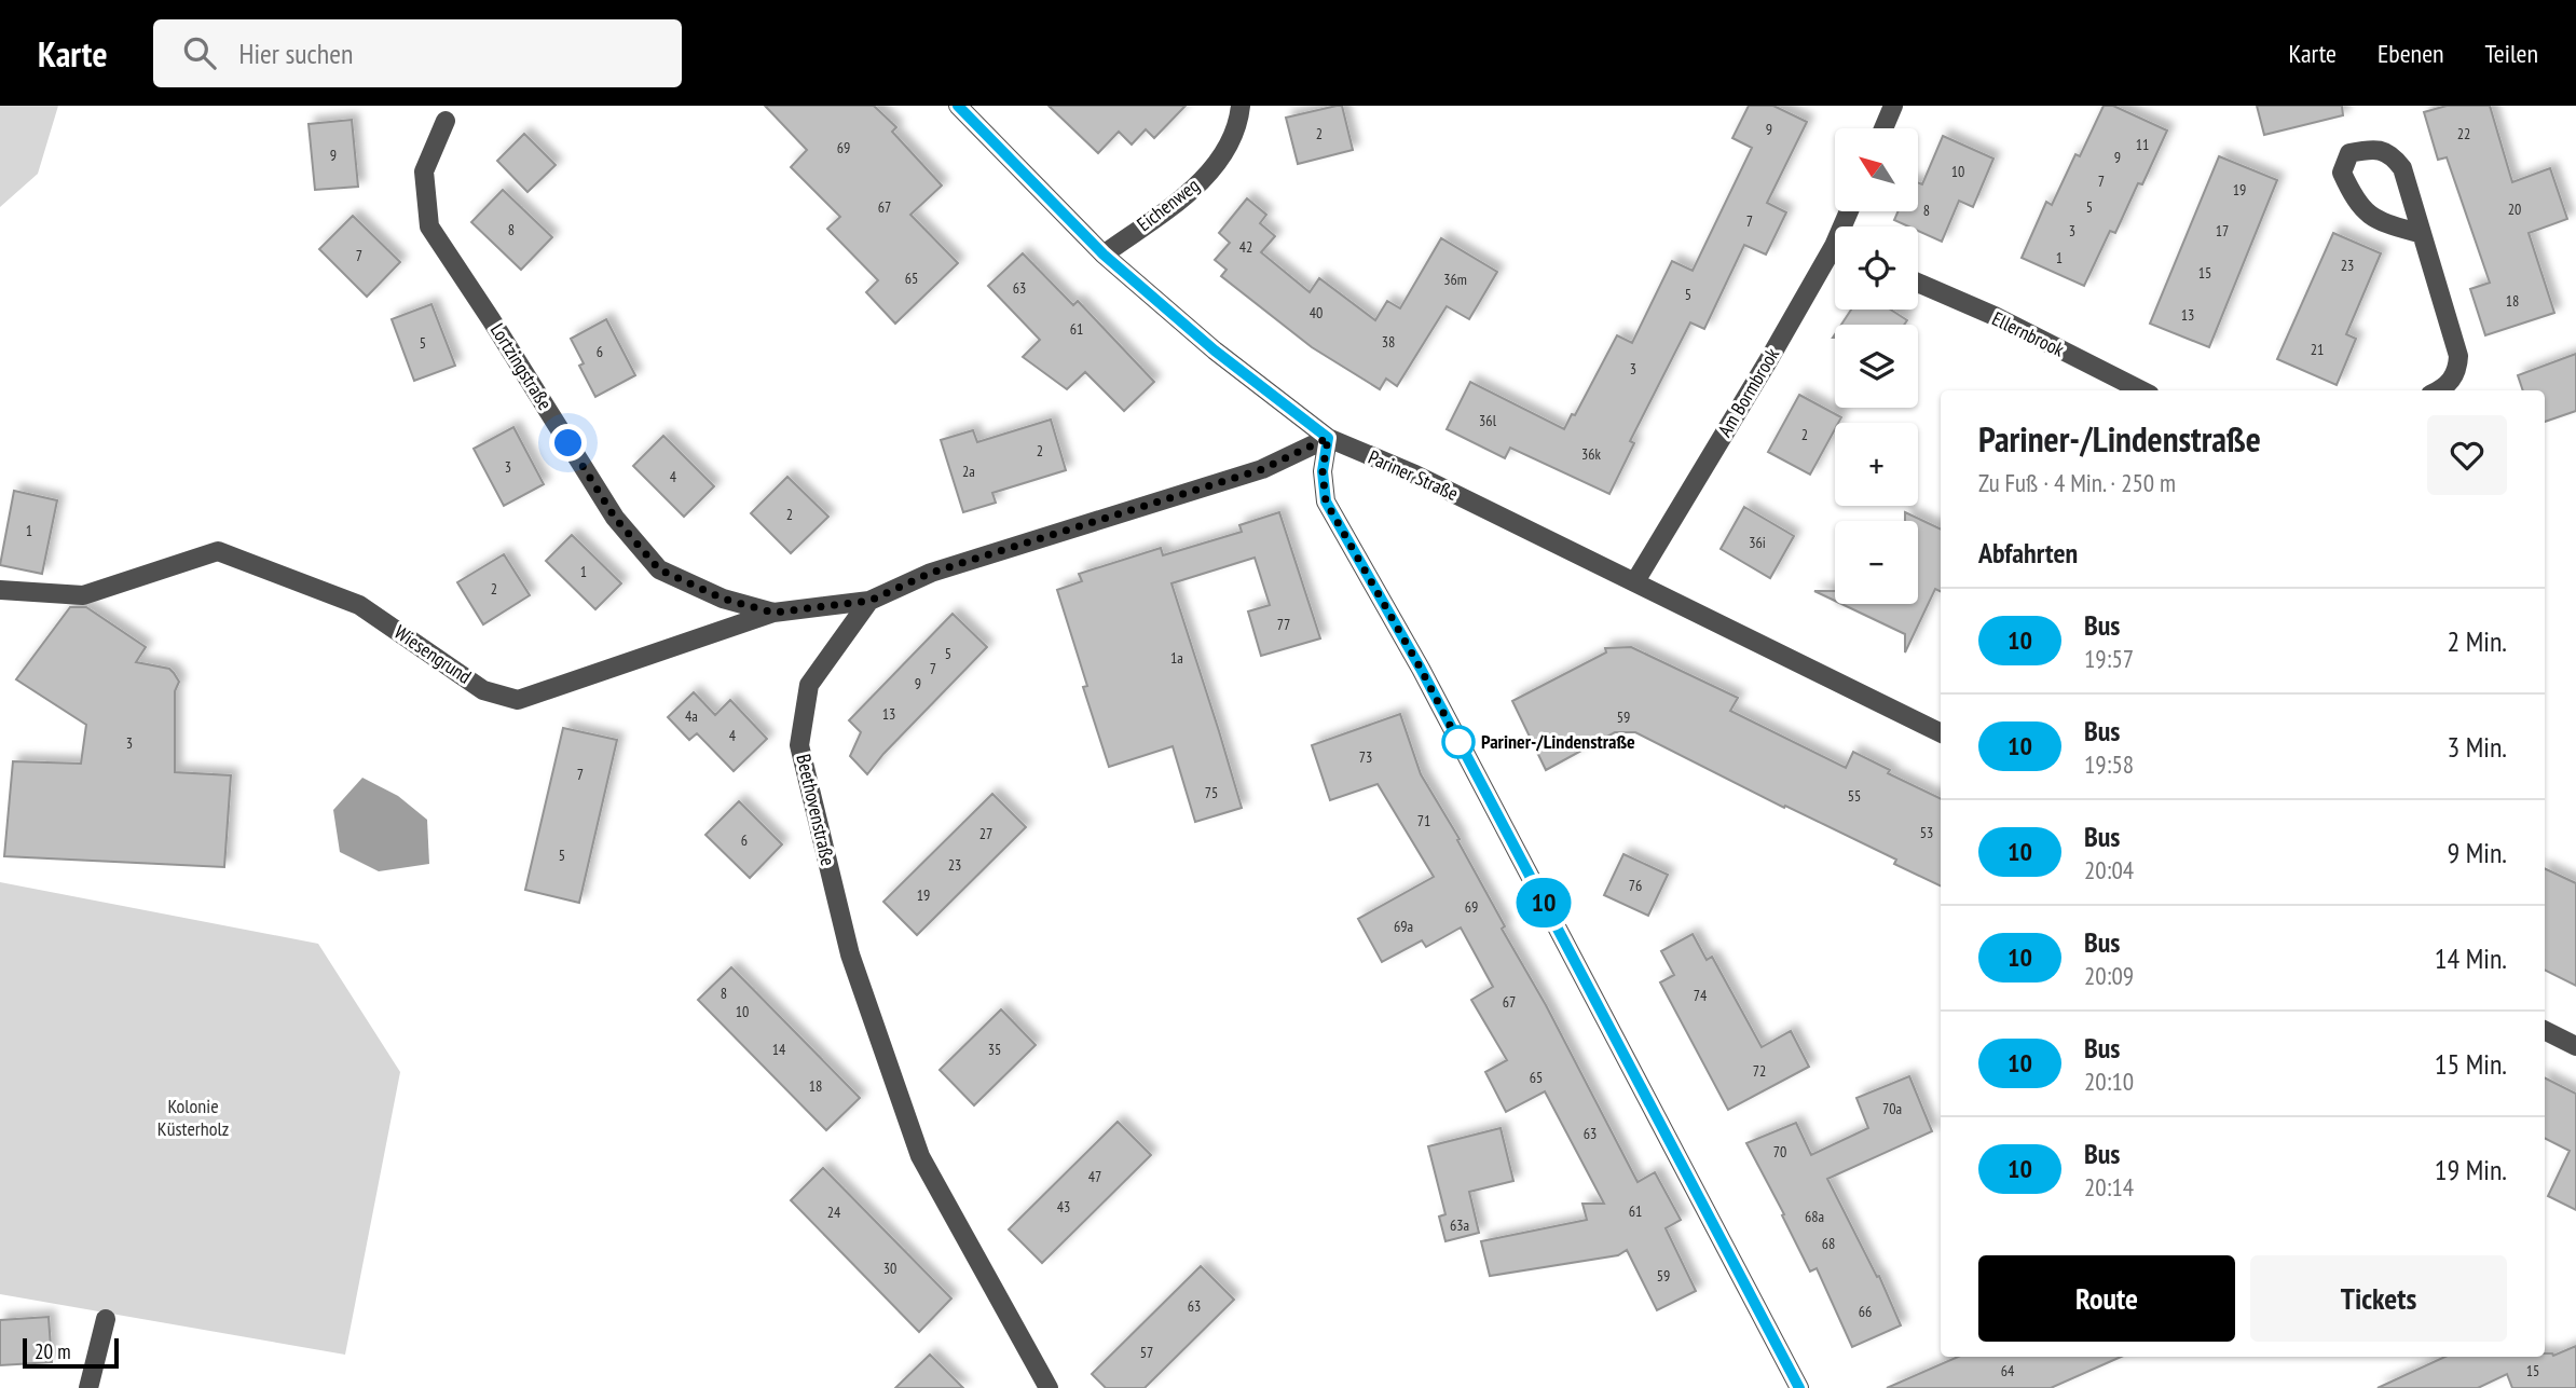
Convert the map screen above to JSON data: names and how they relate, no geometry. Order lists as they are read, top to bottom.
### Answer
{
  "streets": {
    "street": [
      "Eichenweg",
      "Ellernbrook",
      "Lortzingstraße",
      "Am Bormbrook",
      "Pariner Straße",
      "Wiesengrund",
      "Beethovenstraße"
    ]
  },
  "crossings": [
    ["Eichenweg", "Pariner Straße"],
    ["Lortzingstraße", "Wiesengrund"],
    ["Am Bormbrook", "Pariner Straße"],
    ["Pariner Straße", "Beethovenstraße"],
    ["Wiesengrund", "Beethovenstraße"]
  ],
  "parks": ["Kolonie Küsterholz"],
  "places": ["Pariner-/Lindenstraße"],
  "lines": ["bus line 10"],
  "house_numbers": [
    "9",
    "2",
    "22",
    "11",
    "69",
    "9",
    "9",
    "10",
    "7",
    "19",
    "67",
    "5",
    "20",
    "8",
    "7",
    "8",
    "3",
    "17",
    "42",
    "7",
    "1",
    "23",
    "15",
    "65",
    "36m",
    "63",
    "5",
    "18",
    "40",
    "13",
    "61",
    "38",
    "5",
    "21",
    "6",
    "3",
    "36l",
    "2",
    "2",
    "36k",
    "3",
    "2a",
    "4",
    "2",
    "1",
    "36i",
    "1",
    "2",
    "77",
    "5",
    "1a",
    "7",
    "9",
    "13",
    "4a",
    "59",
    "4",
    "3",
    "73",
    "7",
    "75",
    "55",
    "71",
    "53",
    "27",
    "6",
    "5",
    "23",
    "76",
    "19",
    "69",
    "69a",
    "8",
    "74",
    "67",
    "10",
    "14",
    "35",
    "72",
    "65",
    "18",
    "70a",
    "63",
    "70",
    "47",
    "43",
    "61",
    "24",
    "68a",
    "63a",
    "68",
    "30",
    "59",
    "63",
    "66",
    "57",
    "64",
    "15"
  ],
  "scale_bar": "20 m",
  "north": "top left",
  "page": {
    "header": "Karte",
    "search": "Hier suchen",
    "nav": ["Karte", "Ebenen", "Teilen"],
    "on_map": "10",
    "map_buttons": ["+", "−"],
    "heading": [
      ["Pariner-/Lindenstraße", "Zu Fuß · 4 Min. · 250 m"],
      "Abfahrten"
    ],
    "list": [
      {
        "mark": "10",
        "name": "Bus",
        "note": "19:57",
        "value": "2 Min."
      },
      {
        "mark": "10",
        "name": "Bus",
        "note": "19:58",
        "value": "3 Min."
      },
      {
        "mark": "10",
        "name": "Bus",
        "note": "20:04",
        "value": "9 Min."
      },
      {
        "mark": "10",
        "name": "Bus",
        "note": "20:09",
        "value": "14 Min."
      },
      {
        "mark": "10",
        "name": "Bus",
        "note": "20:10",
        "value": "15 Min."
      },
      {
        "mark": "10",
        "name": "Bus",
        "note": "20:14",
        "value": "19 Min."
      }
    ],
    "buttons": ["Route", "Tickets"],
    "scale": "20 m"
  }
}
